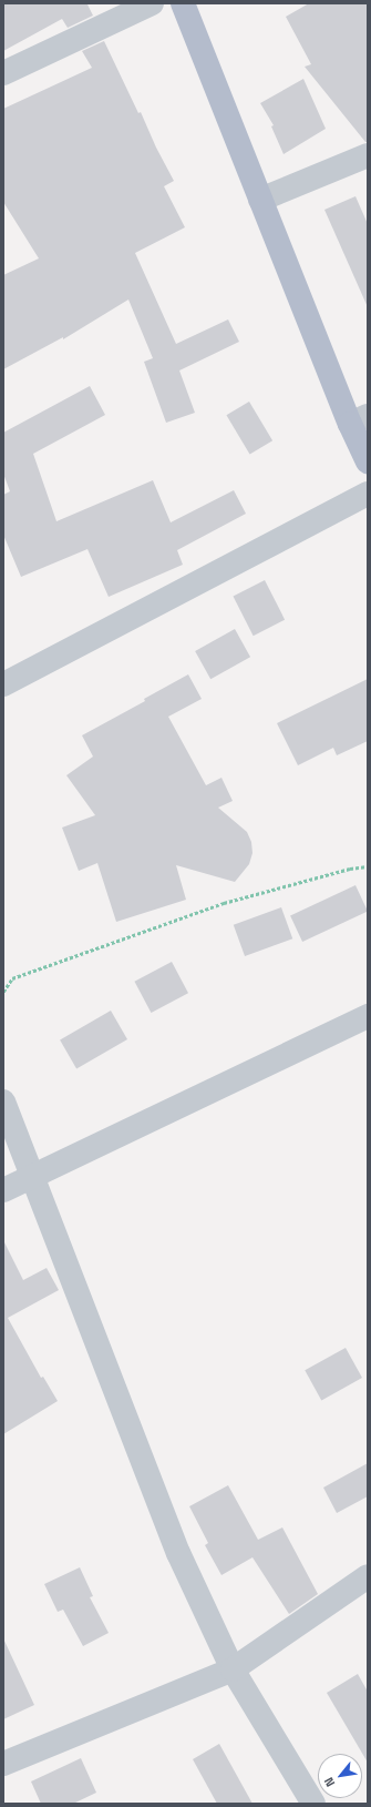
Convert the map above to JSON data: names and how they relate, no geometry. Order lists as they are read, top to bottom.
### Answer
{
  "north": "bottom left"
}
